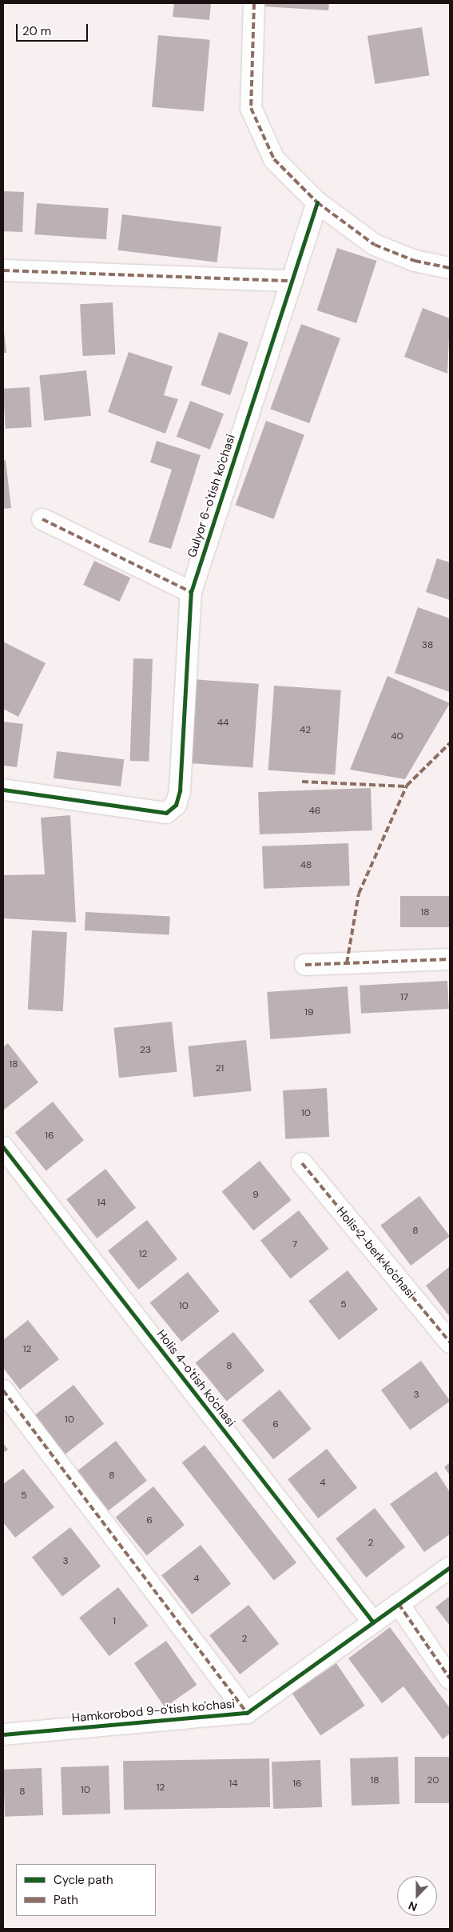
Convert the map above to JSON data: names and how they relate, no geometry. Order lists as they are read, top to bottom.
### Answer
{
  "streets": {
    "street": [
      "Gulyor 6-o'tish ko'chasi",
      "Holis 2-berk ko'chasi",
      "Holis 4-o'tish ko'chasi",
      "Hamkorobod 9-o'tish ko'chasi"
    ]
  },
  "crossings": [
    ["Holis 4-o'tish ko'chasi", "Hamkorobod 9-o'tish ko'chasi"]
  ],
  "house_numbers": [
    "38",
    "44",
    "42",
    "40",
    "46",
    "48",
    "18",
    "17",
    "19",
    "23",
    "18",
    "21",
    "10",
    "16",
    "9",
    "14",
    "8",
    "7",
    "12",
    "5",
    "10",
    "12",
    "8",
    "3",
    "10",
    "6",
    "8",
    "4",
    "5",
    "6",
    "2",
    "3",
    "4",
    "1",
    "2",
    "18",
    "20",
    "14",
    "16",
    "12",
    "10",
    "8"
  ],
  "legend": ["Cycle path", "Path"],
  "scale_bar": "20 m",
  "north": "bottom"
}
